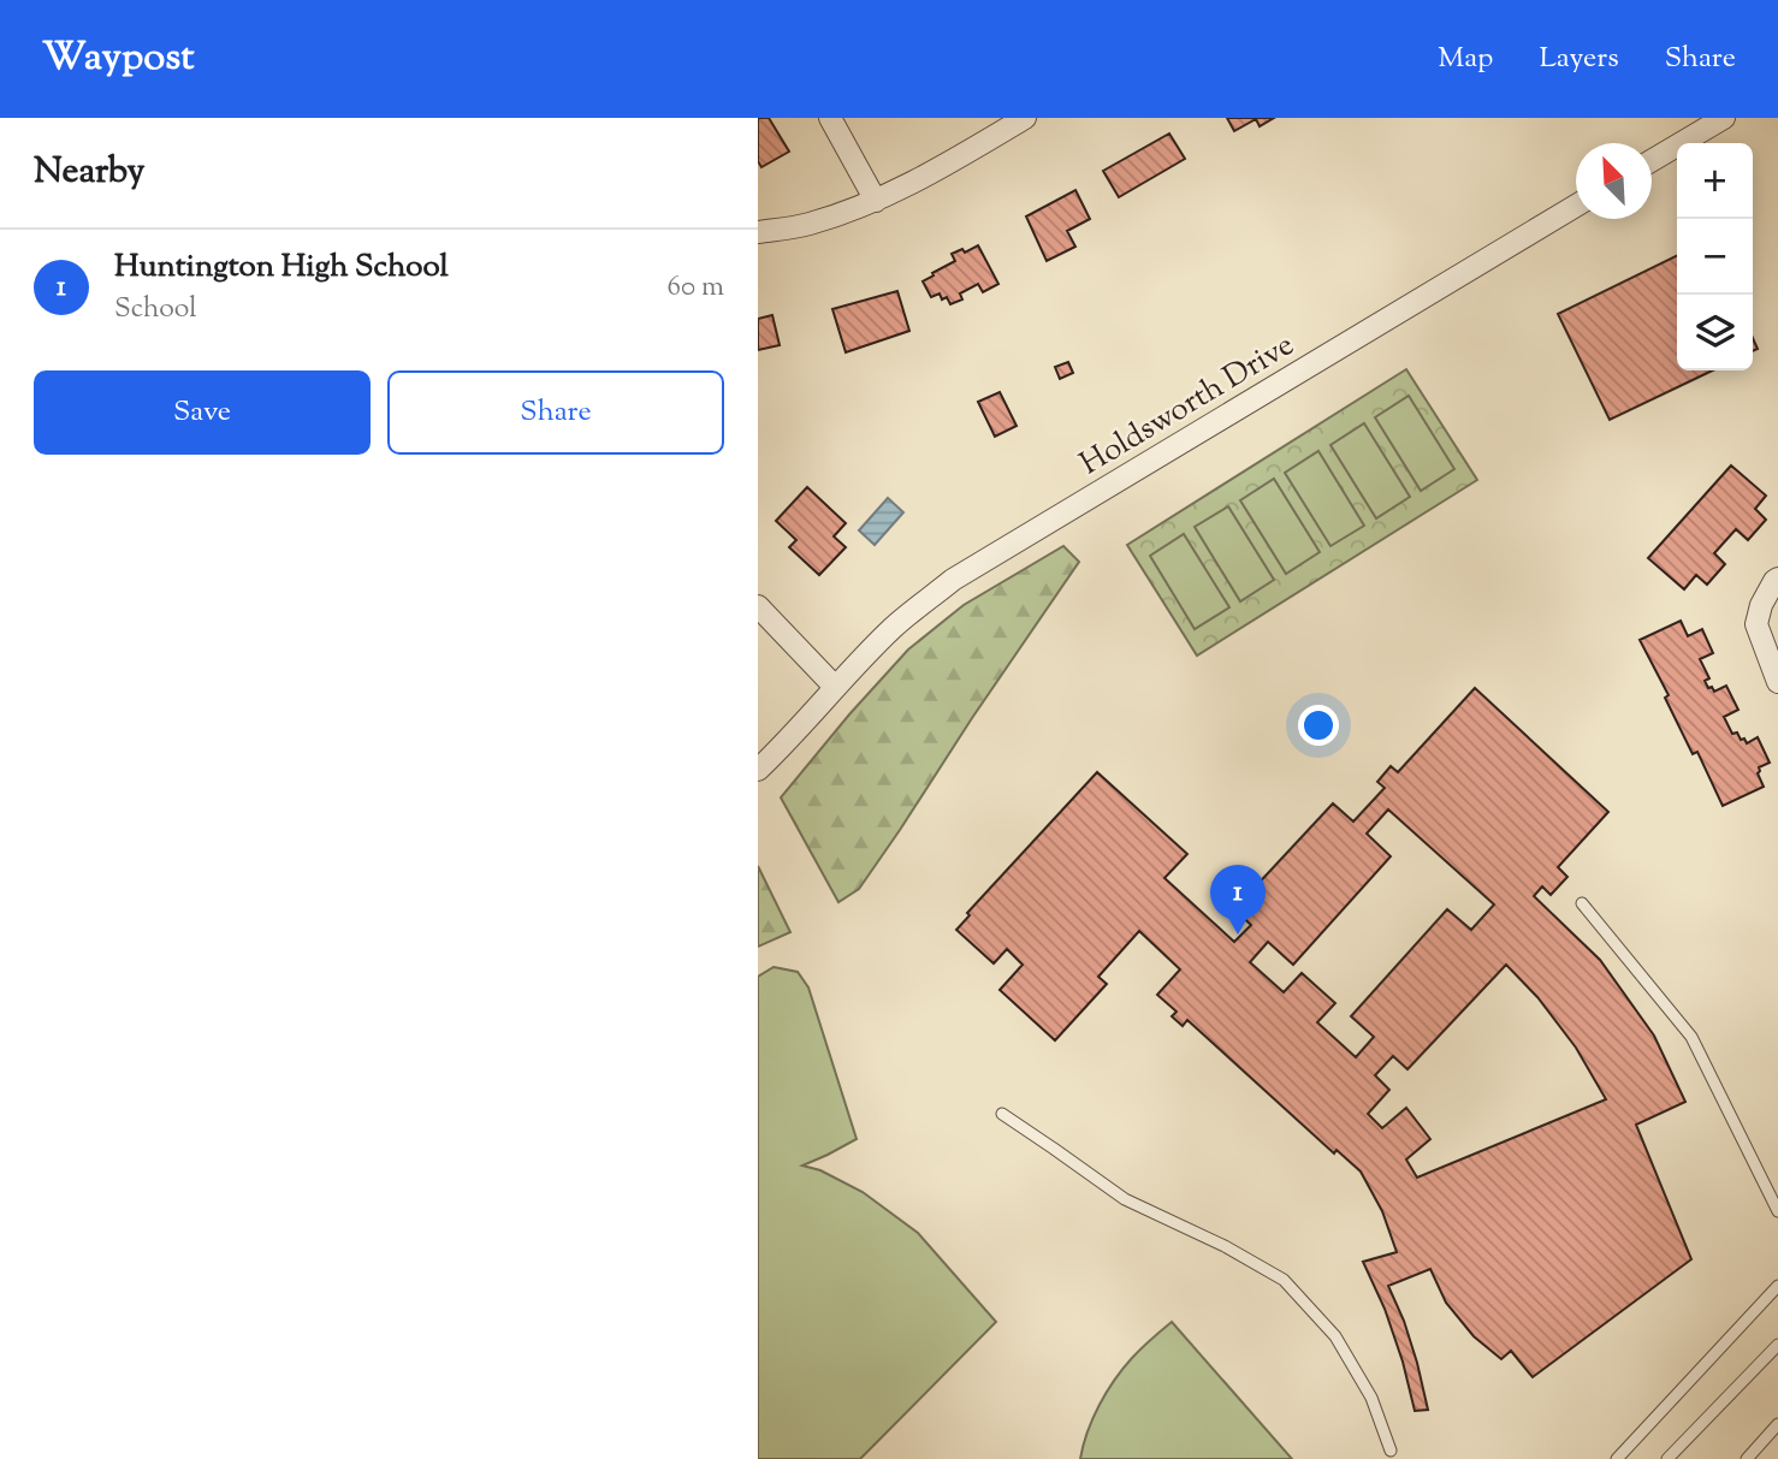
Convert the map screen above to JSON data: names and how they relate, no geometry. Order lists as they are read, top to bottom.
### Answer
{
  "streets": {
    "street": ["Holdsworth Drive"]
  },
  "north": "top left",
  "page": {
    "header": "Waypost",
    "nav": ["Map", "Layers", "Share"],
    "heading": "Nearby",
    "map_buttons": ["+", "−"],
    "list": [
      {
        "mark": "1",
        "name": "Huntington High School",
        "note": "School",
        "value": "60 m"
      }
    ],
    "buttons": ["Save", "Share"],
    "pins": "1"
  }
}
